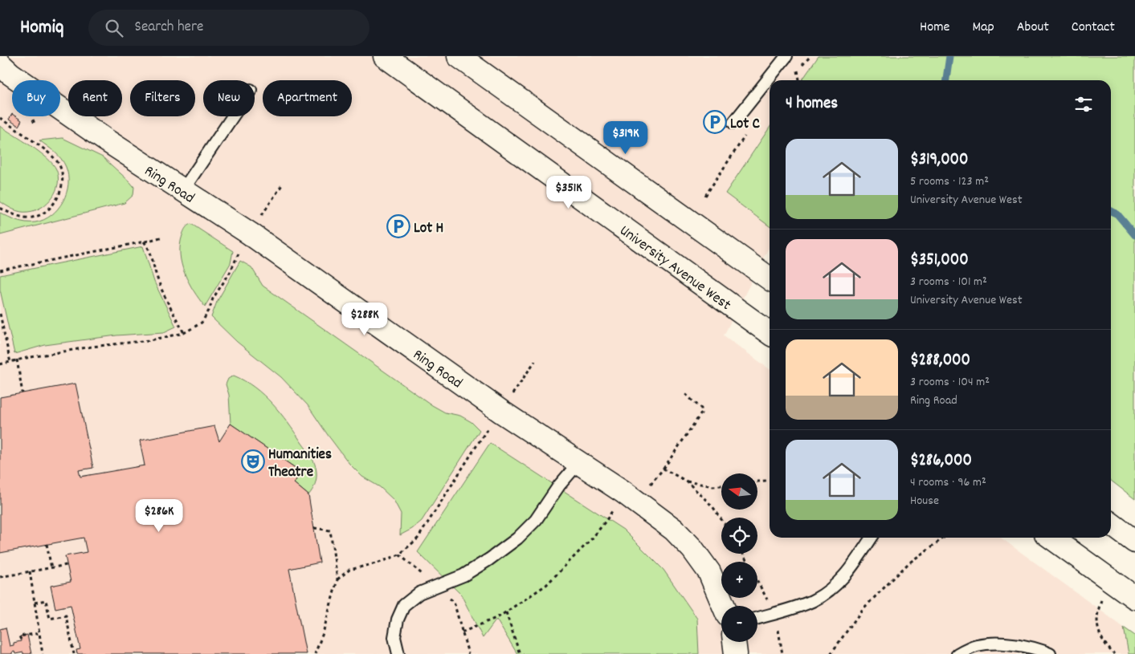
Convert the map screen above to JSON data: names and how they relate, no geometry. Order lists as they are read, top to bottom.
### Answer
{
  "streets": {
    "main road": ["Ring Road", "University Avenue West"]
  },
  "places": {
    "parking": ["Lot C", "Lot H"],
    "theatre": ["Humanities Theatre"]
  },
  "north": "left",
  "page": {
    "header": "Homiq",
    "search": "Search here",
    "nav": [
      "Home",
      "Map",
      "About",
      "Contact"
    ],
    "chip": [
      "Buy",
      "Rent",
      "Filters",
      "New",
      "Apartment"
    ],
    "heading": "4 homes",
    "price": [
      "$319K",
      "$351K",
      "$288K",
      "$286K"
    ],
    "list": [
      {
        "name": "$319,000",
        "note": "5 rooms · 123 m² · University Avenue West"
      },
      {
        "name": "$351,000",
        "note": "3 rooms · 101 m² · University Avenue West"
      },
      {
        "name": "$288,000",
        "note": "3 rooms · 104 m² · Ring Road"
      },
      {
        "name": "$286,000",
        "note": "4 rooms · 96 m² · House"
      }
    ],
    "map_buttons": ["+", "−"]
  }
}
